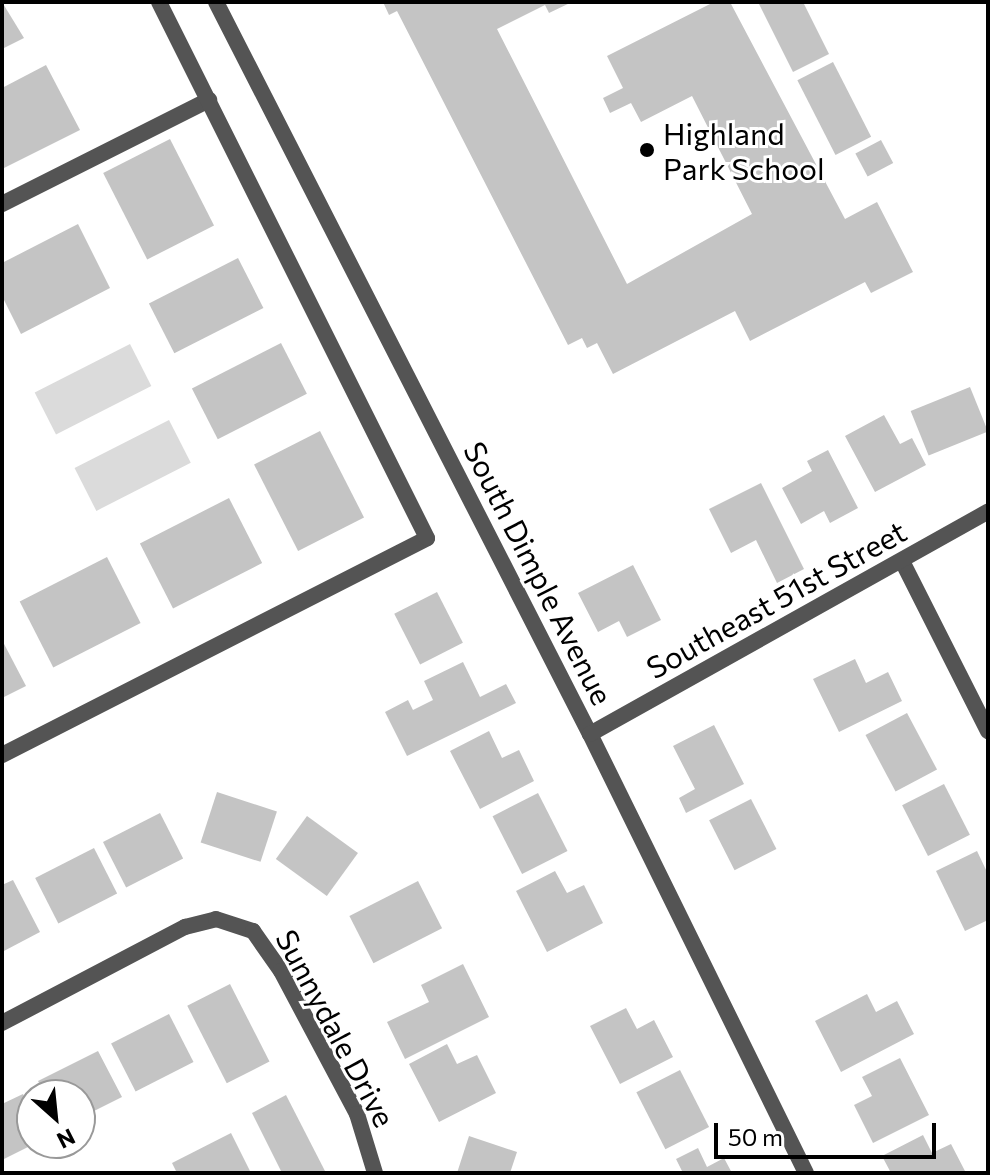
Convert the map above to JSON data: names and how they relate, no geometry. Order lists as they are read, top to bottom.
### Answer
{
  "streets": {
    "street": ["South Dimple Avenue", "Southeast 51st Street", "Sunnydale Drive"]
  },
  "crossings": [
    ["South Dimple Avenue", "Southeast 51st Street"]
  ],
  "places": ["Highland Park School"],
  "scale_bar": "50 m",
  "north": "bottom right"
}
